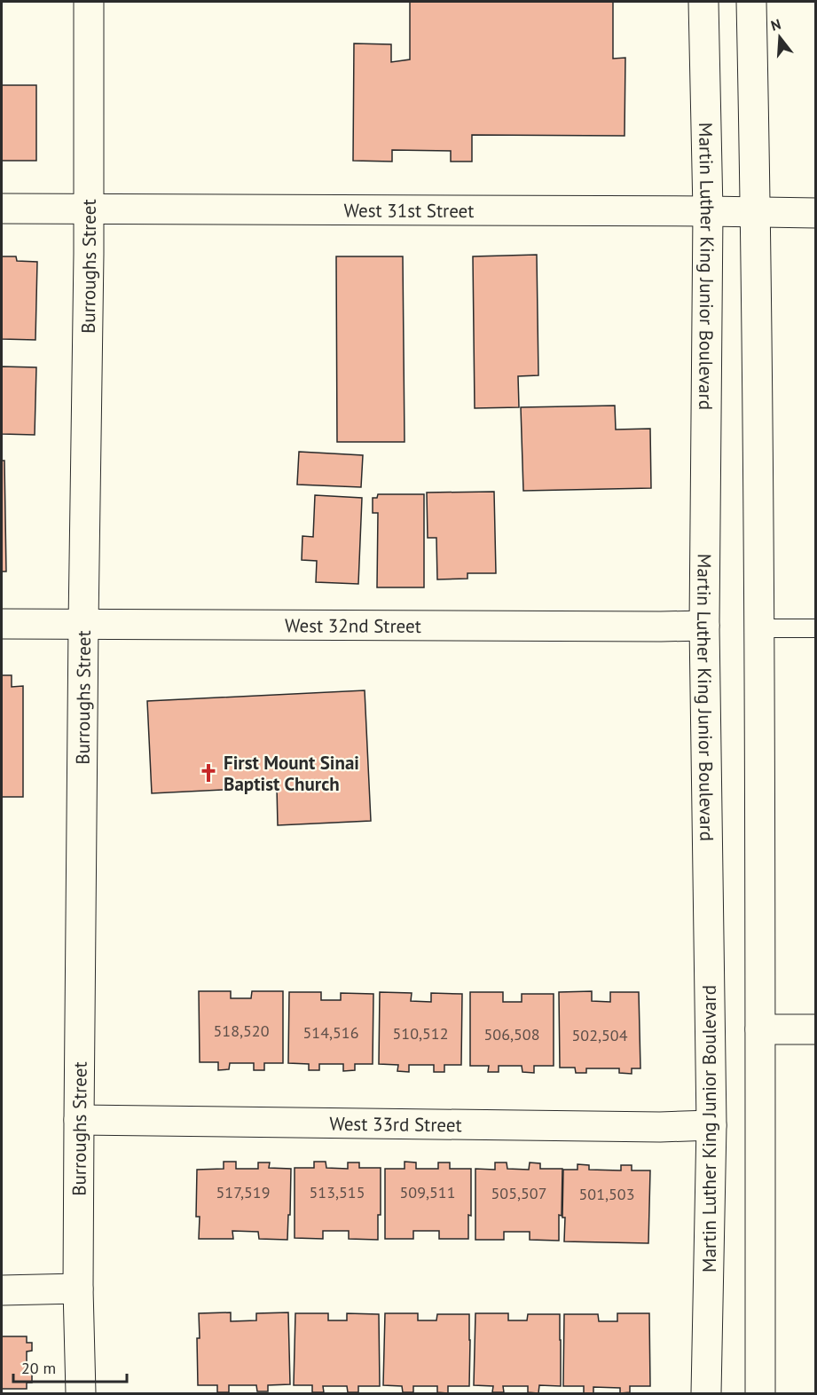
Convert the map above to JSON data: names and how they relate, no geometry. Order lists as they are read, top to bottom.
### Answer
{
  "streets": {
    "street": [
      "West 31st Street",
      "Burroughs Street",
      "Martin Luther King Junior Boulevard",
      "West 32nd Street",
      "West 33rd Street"
    ]
  },
  "crossings": [
    ["West 31st Street", "Burroughs Street"],
    ["West 31st Street", "Martin Luther King Junior Boulevard"],
    ["Burroughs Street", "West 32nd Street"],
    ["Burroughs Street", "West 33rd Street"],
    ["Martin Luther King Junior Boulevard", "West 32nd Street"],
    ["Martin Luther King Junior Boulevard", "West 33rd Street"]
  ],
  "places": {
    "church": ["First Mount Sinai Baptist Church"]
  },
  "house_numbers": [
    "518,520",
    "514,516",
    "510,512",
    "506,508",
    "502,504",
    "517,519",
    "513,515",
    "509,511",
    "505,507",
    "501,503"
  ],
  "scale_bar": "20 m",
  "north": "top"
}
